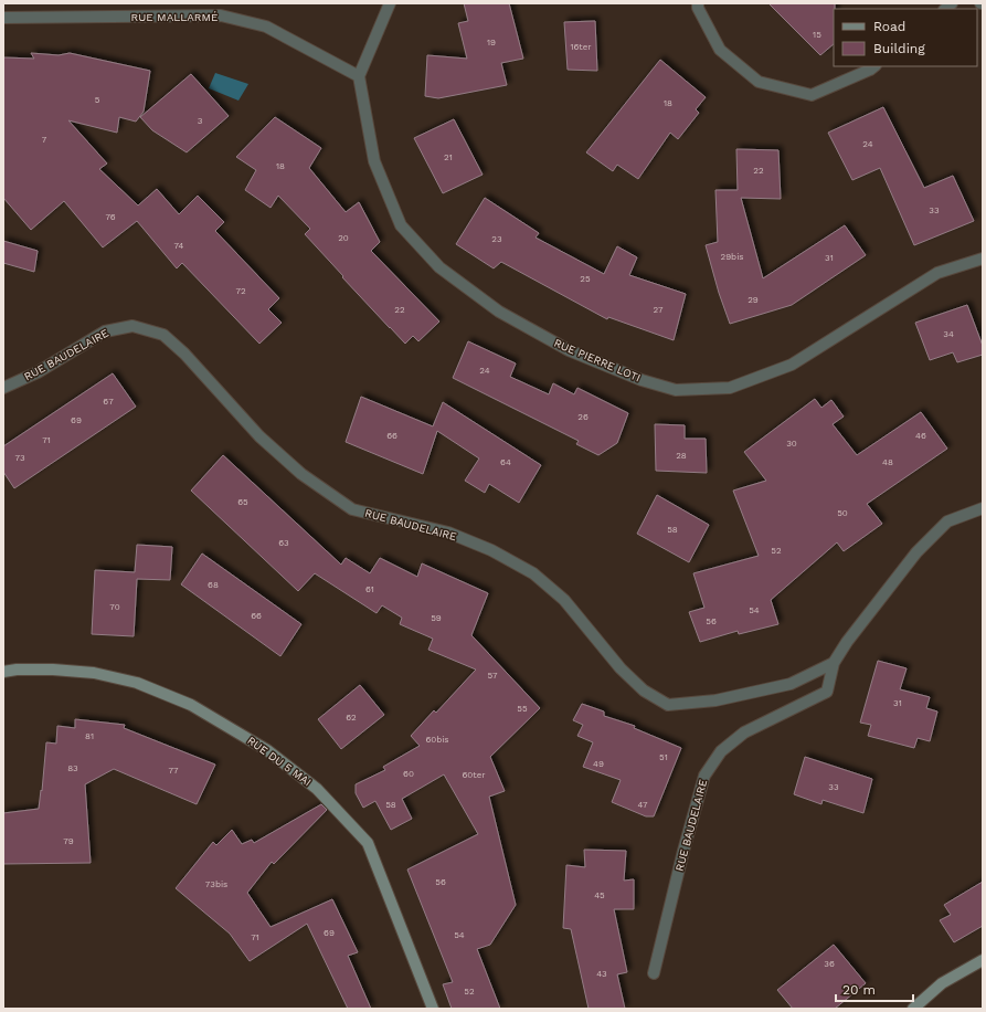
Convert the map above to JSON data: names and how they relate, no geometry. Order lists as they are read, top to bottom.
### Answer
{
  "streets": {
    "main road": ["RUE DU 5 MAI"],
    "street": ["RUE MALLARMÉ", "RUE BAUDELAIRE", "RUE PIERRE LOTI"]
  },
  "crossings": [
    ["RUE MALLARMÉ", "RUE PIERRE LOTI"]
  ],
  "house_numbers": [
    "15",
    "19",
    "16ter",
    "5",
    "18",
    "3",
    "7",
    "24",
    "21",
    "18",
    "22",
    "33",
    "76",
    "20",
    "23",
    "74",
    "29bis",
    "31",
    "25",
    "72",
    "29",
    "22",
    "27",
    "34",
    "24",
    "67",
    "26",
    "69",
    "66",
    "46",
    "71",
    "30",
    "28",
    "73",
    "64",
    "48",
    "65",
    "50",
    "58",
    "63",
    "52",
    "68",
    "61",
    "70",
    "54",
    "66",
    "59",
    "56",
    "57",
    "31",
    "55",
    "62",
    "81",
    "60bis",
    "51",
    "49",
    "83",
    "77",
    "60",
    "60ter",
    "33",
    "58",
    "47",
    "79",
    "56",
    "73bis",
    "45",
    "69",
    "54",
    "71",
    "36",
    "43",
    "52"
  ],
  "legend": ["Road", "Building"],
  "scale_bar": "20 m"
}
